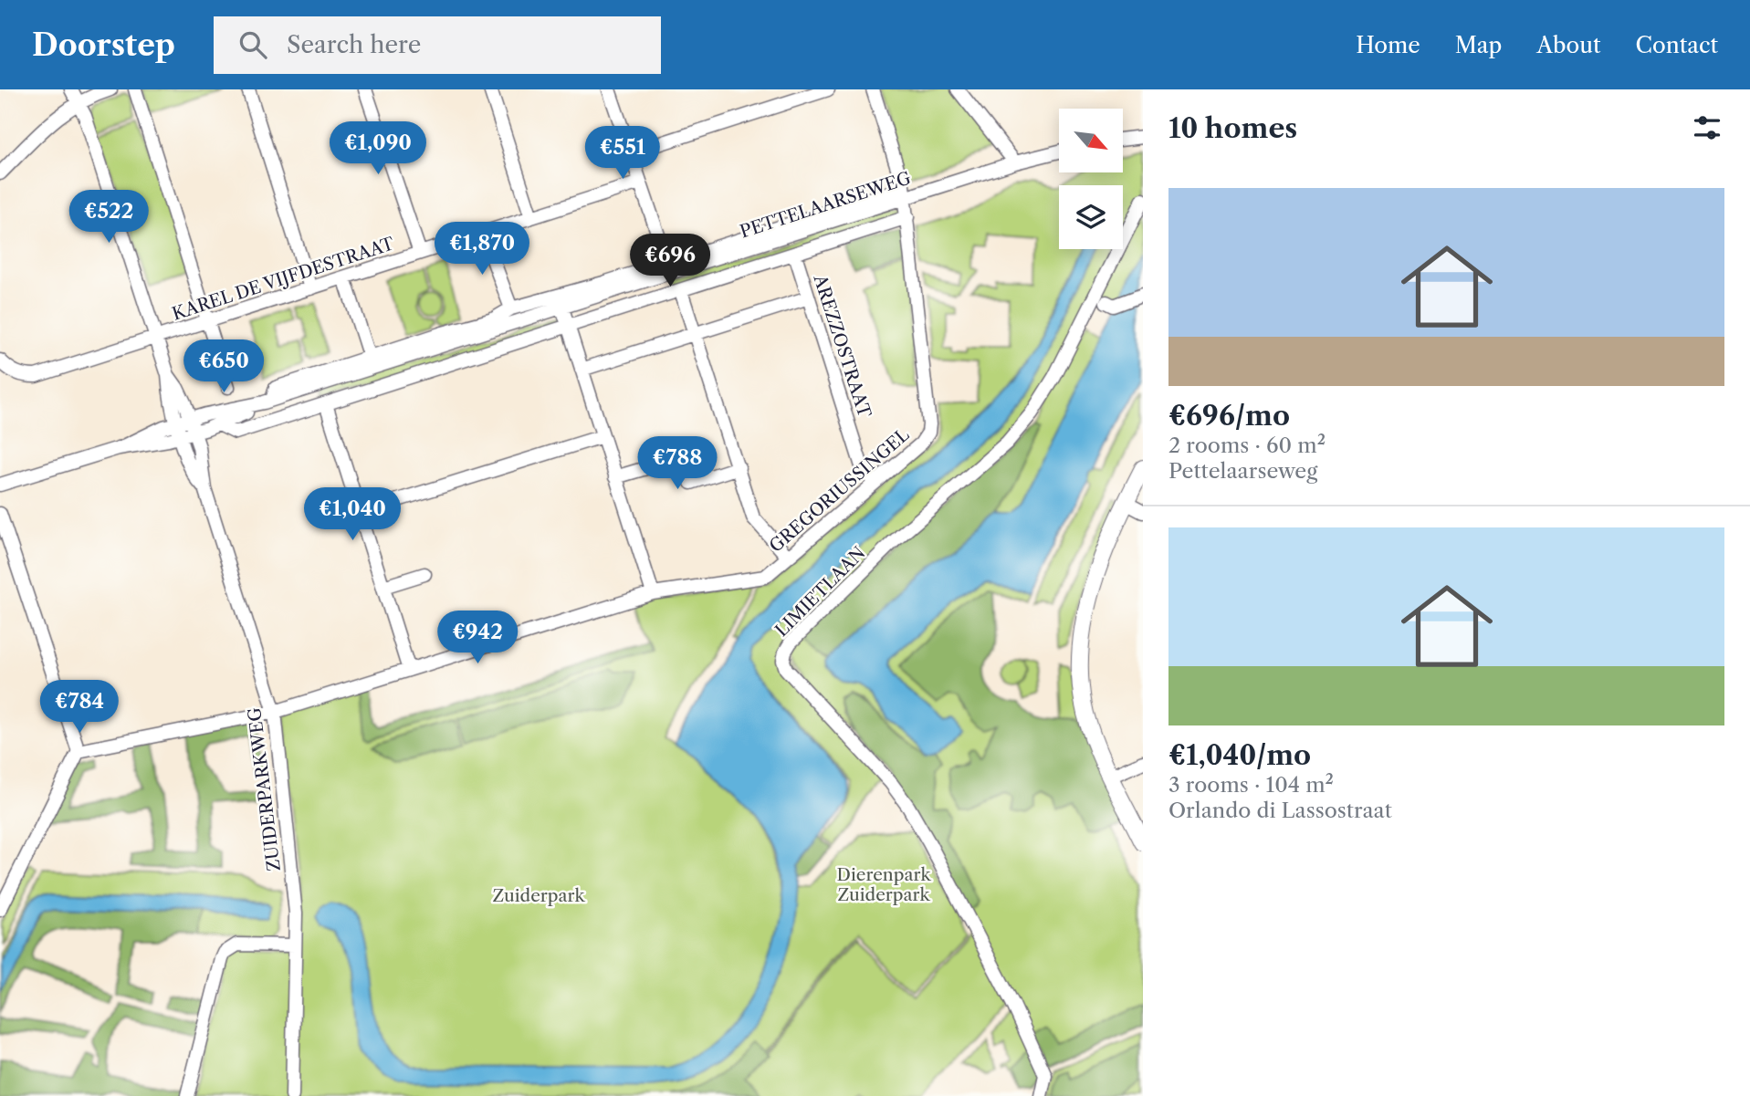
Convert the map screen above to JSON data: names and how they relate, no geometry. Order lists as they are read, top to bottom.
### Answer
{
  "streets": {
    "street": [
      "PETTELAARSEWEG",
      "KAREL DE VIJFDESTRAAT",
      "AREZZOSTRAAT",
      "GREGORIUSSINGEL",
      "LIMIETLAAN",
      "ZUIDERPARKWEG"
    ]
  },
  "crossings": [
    ["PETTELAARSEWEG", "AREZZOSTRAAT"],
    ["PETTELAARSEWEG", "GREGORIUSSINGEL"],
    ["PETTELAARSEWEG", "ZUIDERPARKWEG"],
    ["AREZZOSTRAAT", "GREGORIUSSINGEL"],
    ["GREGORIUSSINGEL", "ZUIDERPARKWEG"]
  ],
  "parks": ["Dierenpark Zuiderpark", "Zuiderpark"],
  "north": "bottom right",
  "page": {
    "header": "Doorstep",
    "search": "Search here",
    "nav": [
      "Home",
      "Map",
      "About",
      "Contact"
    ],
    "heading": "10 homes",
    "price": [
      "€1,090",
      "€551",
      "€522",
      "€1,870",
      "€696",
      "€650",
      "€788",
      "€1,040",
      "€942",
      "€784"
    ],
    "list": [
      {
        "name": "€696/mo",
        "note": "2 rooms · 60 m² · Pettelaarseweg"
      },
      {
        "name": "€1,040/mo",
        "note": "3 rooms · 104 m² · Orlando di Lassostraat"
      }
    ]
  }
}
